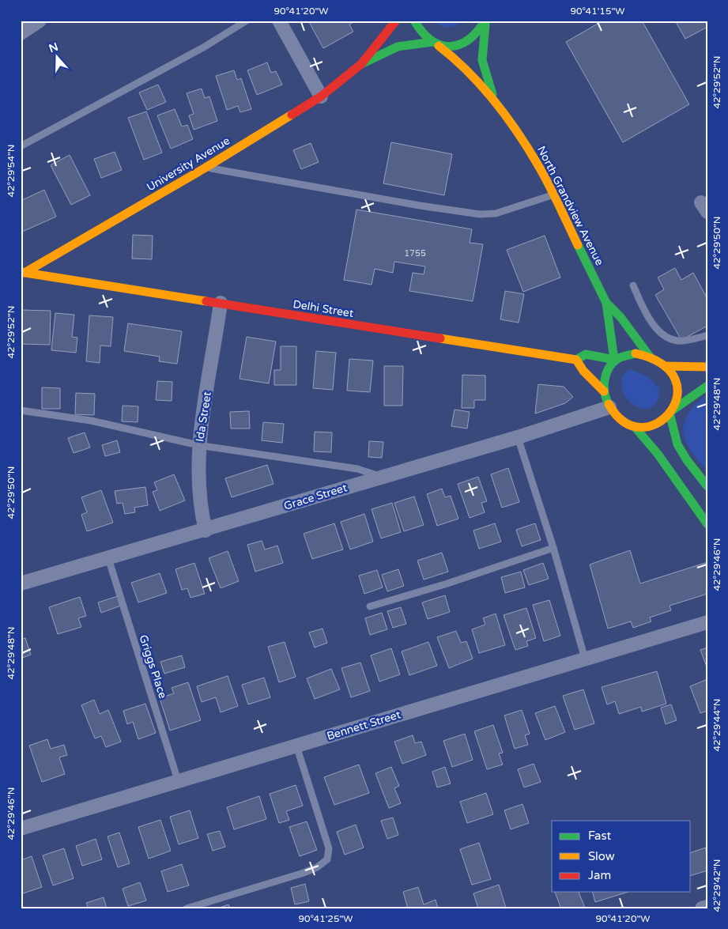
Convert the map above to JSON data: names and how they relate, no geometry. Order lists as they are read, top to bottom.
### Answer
{
  "streets": {
    "main road": ["University Avenue", "North Grandview Avenue", "Delhi Street"],
    "street": ["Ida Street", "Grace Street", "Bennett Street"],
    "lane": ["Griggs Place"]
  },
  "crossings": [
    ["University Avenue", "North Grandview Avenue"],
    ["University Avenue", "Delhi Street"],
    ["North Grandview Avenue", "Grace Street"],
    ["Delhi Street", "Ida Street"],
    ["Ida Street", "Grace Street"],
    ["Grace Street", "Griggs Place"],
    ["Griggs Place", "Bennett Street"]
  ],
  "house_numbers": ["1755"],
  "legend": ["Fast", "Slow", "Jam"],
  "north": "top",
  "coordinates": [
    "90°41'20\"W",
    "90°41'15\"W",
    "42°29'52\"N",
    "42°29'54\"N",
    "42°29'50\"N",
    "42°29'48\"N",
    "42°29'46\"N",
    "42°29'44\"N",
    "42°29'42\"N",
    "90°41'25\"W"
  ]
}
